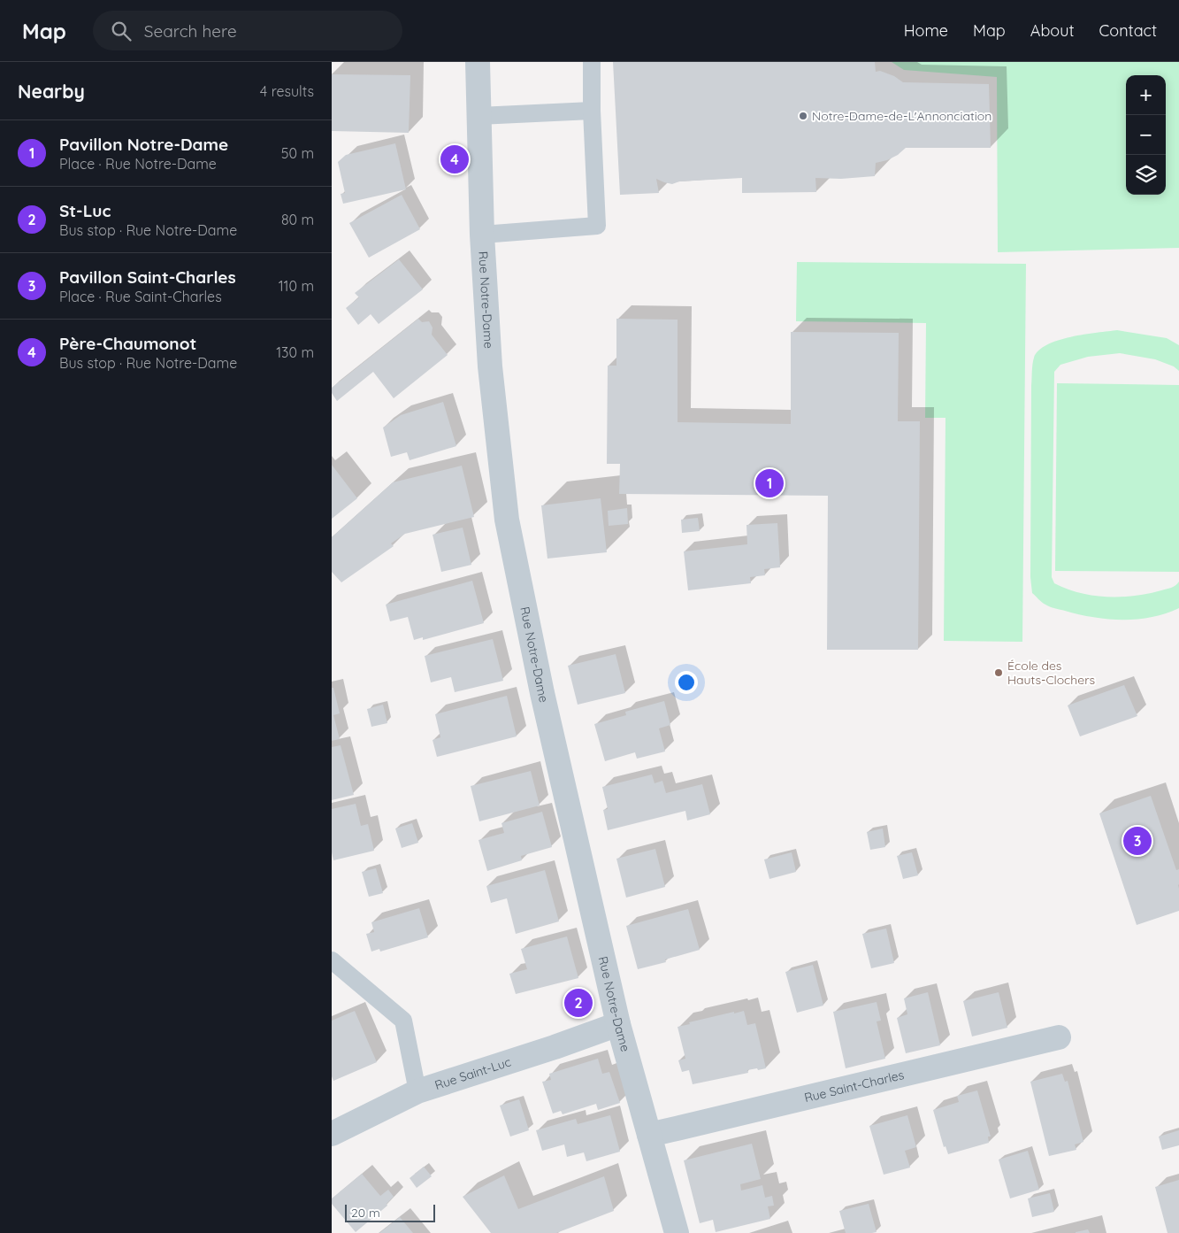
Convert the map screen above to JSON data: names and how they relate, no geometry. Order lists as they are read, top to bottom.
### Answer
{
  "streets": {
    "street": ["Rue Notre-Dame", "Rue Saint-Luc", "Rue Saint-Charles"]
  },
  "crossings": [
    ["Rue Notre-Dame", "Rue Saint-Luc"],
    ["Rue Notre-Dame", "Rue Saint-Charles"]
  ],
  "places": ["Notre-Dame-de-L'Annonciation", "École des Hauts-Clochers"],
  "scale_bar": "20 m",
  "page": {
    "header": "Map",
    "search": "Search here",
    "nav": [
      "Home",
      "Map",
      "About",
      "Contact"
    ],
    "heading": ["Nearby", "4 results"],
    "map_buttons": ["+", "−"],
    "list": [
      {
        "mark": "1",
        "name": "Pavillon Notre-Dame",
        "note": "Place · Rue Notre-Dame",
        "value": "50 m"
      },
      {
        "mark": "2",
        "name": "St-Luc",
        "note": "Bus stop · Rue Notre-Dame",
        "value": "80 m"
      },
      {
        "mark": "3",
        "name": "Pavillon Saint-Charles",
        "note": "Place · Rue Saint-Charles",
        "value": "110 m"
      },
      {
        "mark": "4",
        "name": "Père-Chaumonot",
        "note": "Bus stop · Rue Notre-Dame",
        "value": "130 m"
      }
    ],
    "pins": [
      "4",
      "1",
      "3",
      "2"
    ],
    "scale": "20 m"
  }
}
